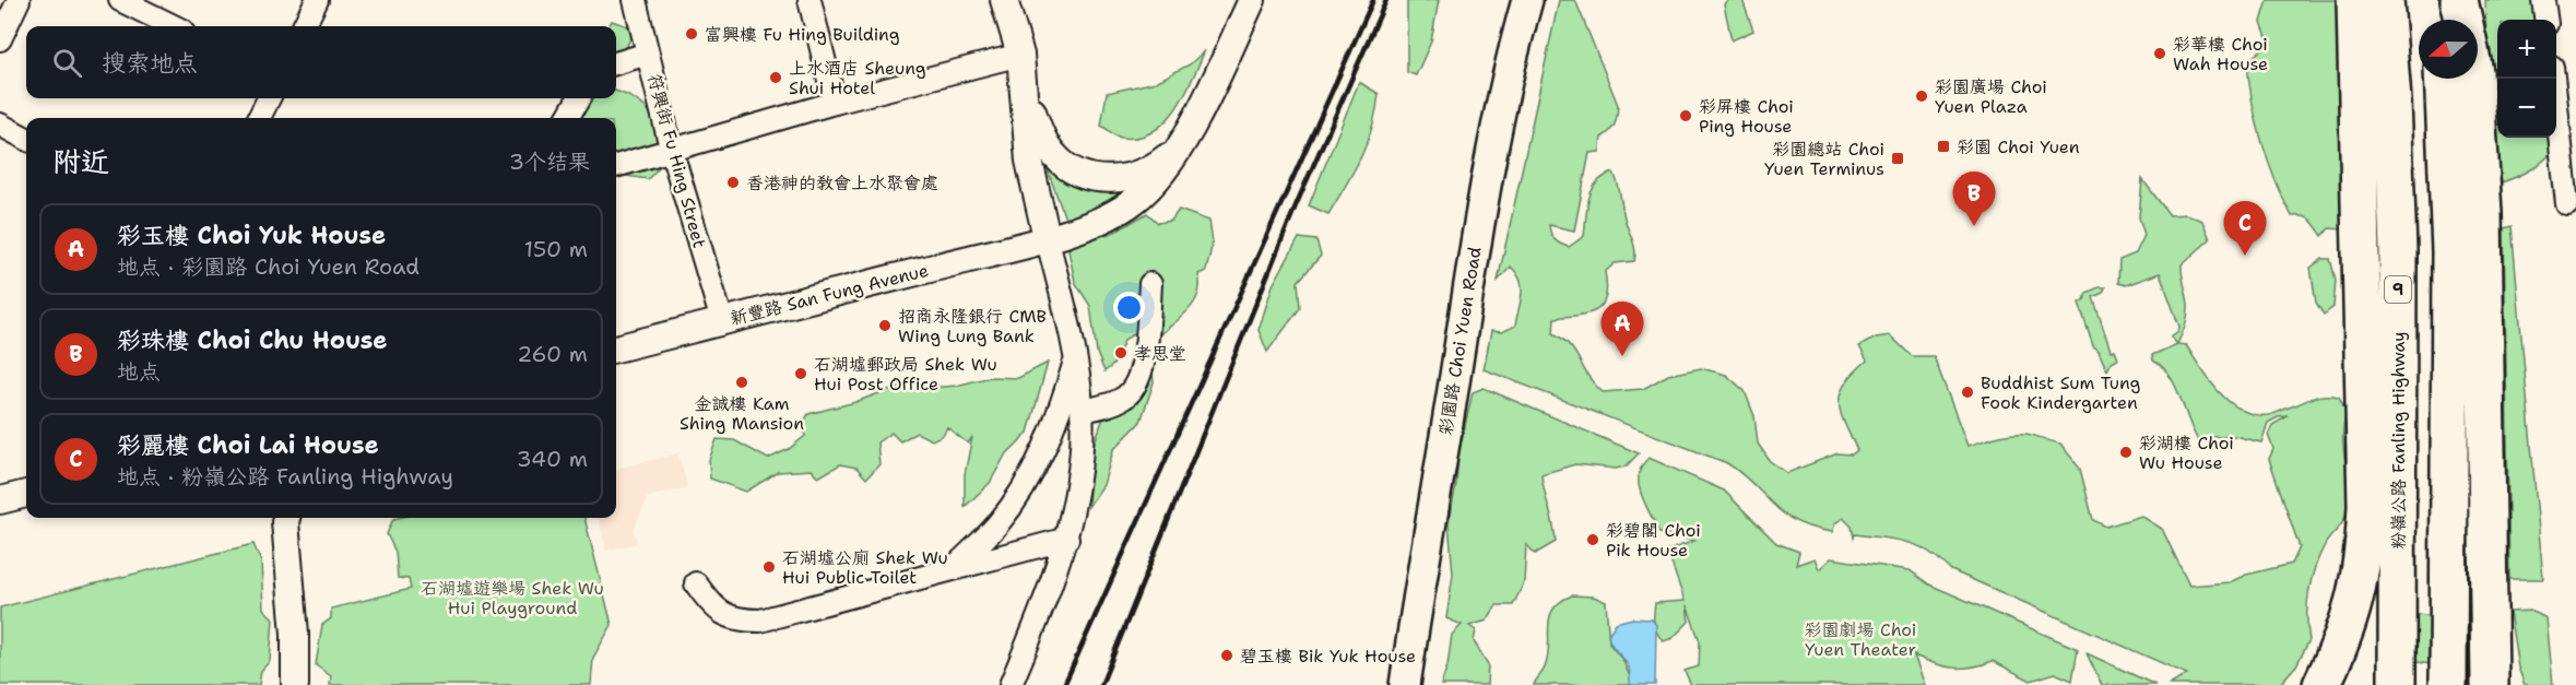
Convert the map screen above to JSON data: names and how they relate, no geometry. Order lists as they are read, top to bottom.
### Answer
{
  "streets": {
    "highway": ["9", "粉嶺公路 Fanling Highway"],
    "main road": ["彩園路 Choi Yuen Road"],
    "street": ["符興街 Fu Hing Street", "新豐路 San Fung Avenue"]
  },
  "crossings": [
    ["符興街 Fu Hing Street", "新豐路 San Fung Avenue"]
  ],
  "parks": ["石湖墟遊樂場 Shek Wu Hui Playground", "彩園劇場 Choi Yuen Theater"],
  "places": {
    "other": [
      "富興樓 Fu Hing Building",
      "彩華樓 Choi Wah House",
      "上水酒店 Sheung Shui Hotel",
      "彩園廣場 Choi Yuen Plaza",
      "彩屏樓 Choi Ping House",
      "香港神的教會上水聚會處",
      "招商永隆銀行 CMB Wing Lung Bank",
      "孝思堂",
      "石湖墟郵政局 Shek Wu Hui Post Office",
      "金誠樓 Kam Shing Mansion",
      "Buddhist Sum Tung Fook Kindergarten",
      "彩湖樓 Choi Wu House",
      "彩碧閣 Choi Pik House",
      "石湖墟公廁 Shek Wu Hui Public Toilet",
      "碧玉樓 Bik Yuk House"
    ],
    "transit": ["彩園 Choi Yuen", "彩園總站 Choi Yuen Terminus"]
  },
  "north": "left",
  "page": {
    "map_buttons": ["+", "−"],
    "search": "搜索地点",
    "heading": ["附近", "3个结果"],
    "pins": ["B", "C", "A"],
    "list": [
      {
        "mark": "A",
        "name": "彩玉樓 Choi Yuk House",
        "note": "地点 · 彩園路 Choi Yuen Road",
        "value": "150 m"
      },
      {
        "mark": "B",
        "name": "彩珠樓 Choi Chu House",
        "note": "地点",
        "value": "260 m"
      },
      {
        "mark": "C",
        "name": "彩麗樓 Choi Lai House",
        "note": "地点 · 粉嶺公路 Fanling Highway",
        "value": "340 m"
      }
    ]
  }
}
